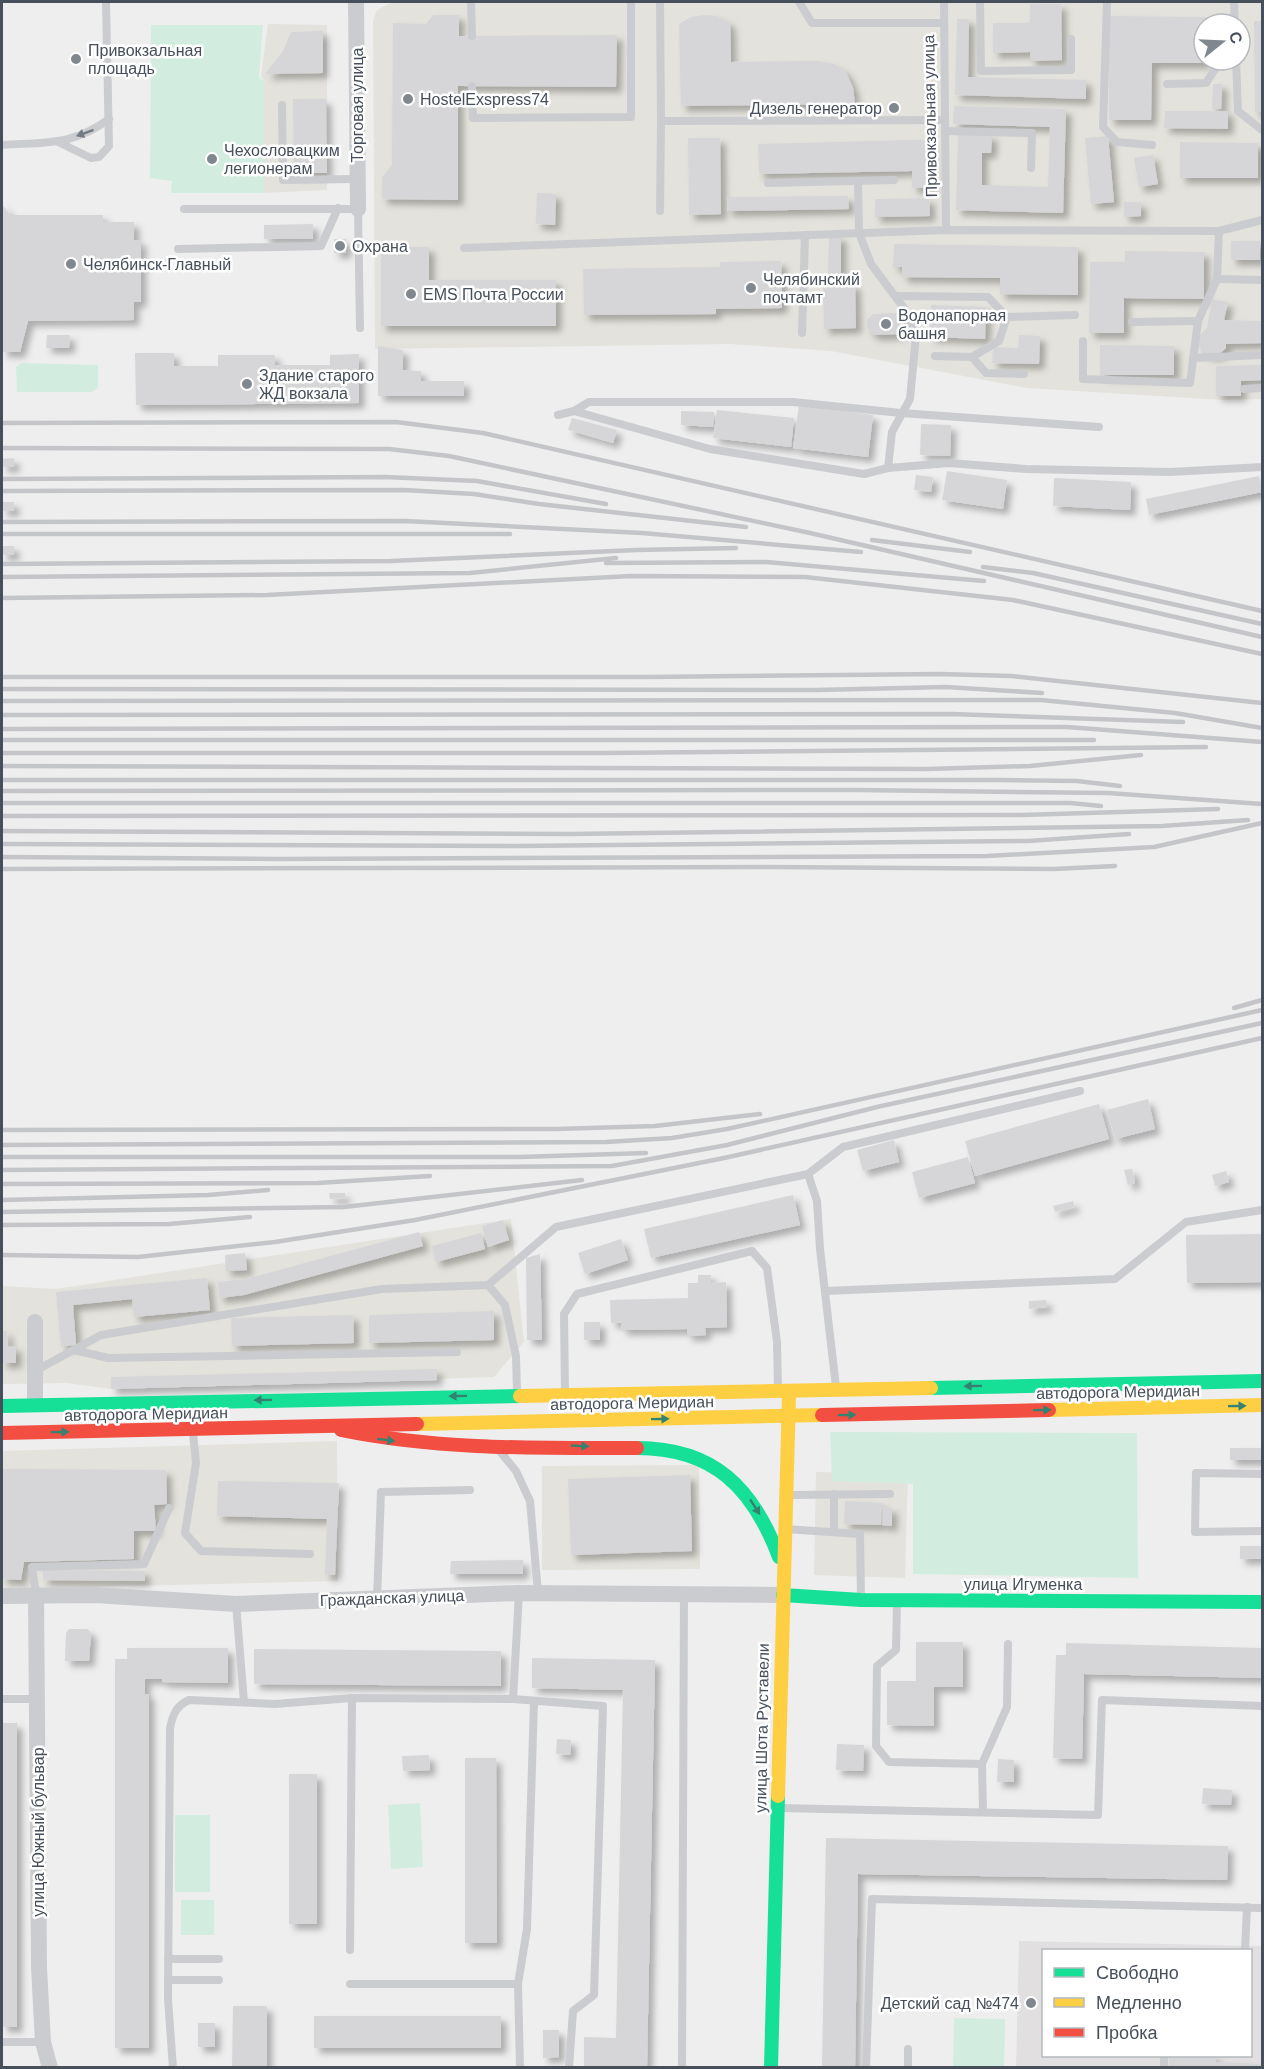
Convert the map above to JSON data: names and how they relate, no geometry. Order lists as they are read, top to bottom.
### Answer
{
  "streets": {
    "main road": ["автодорога Меридиан", "улица Игуменка", "улица Шота Руставели"],
    "street": ["Торговая улица", "Гражданская улица", "улица Южный бульвар"],
    "lane": ["Привокзальная улица"]
  },
  "crossings": [
    ["автодорога Меридиан", "улица Шота Руставели"],
    ["улица Игуменка", "Гражданская улица"],
    ["улица Игуменка", "улица Шота Руставели"],
    ["Гражданская улица", "улица Шота Руставели"],
    ["Гражданская улица", "улица Южный бульвар"]
  ],
  "places": [
    "Привокзальная площадь",
    "HostelExspress74",
    "Дизель генератор",
    "Чехословацким легионерам",
    "Охрана",
    "Челябинск-Главный",
    "Челябинский почтамт",
    "EMS Почта России",
    "Водонапорная башня",
    "Здание старого ЖД вокзала",
    "Детский сад №474"
  ],
  "legend": ["Свободно", "Медленно", "Пробка"],
  "north": "right"
}
